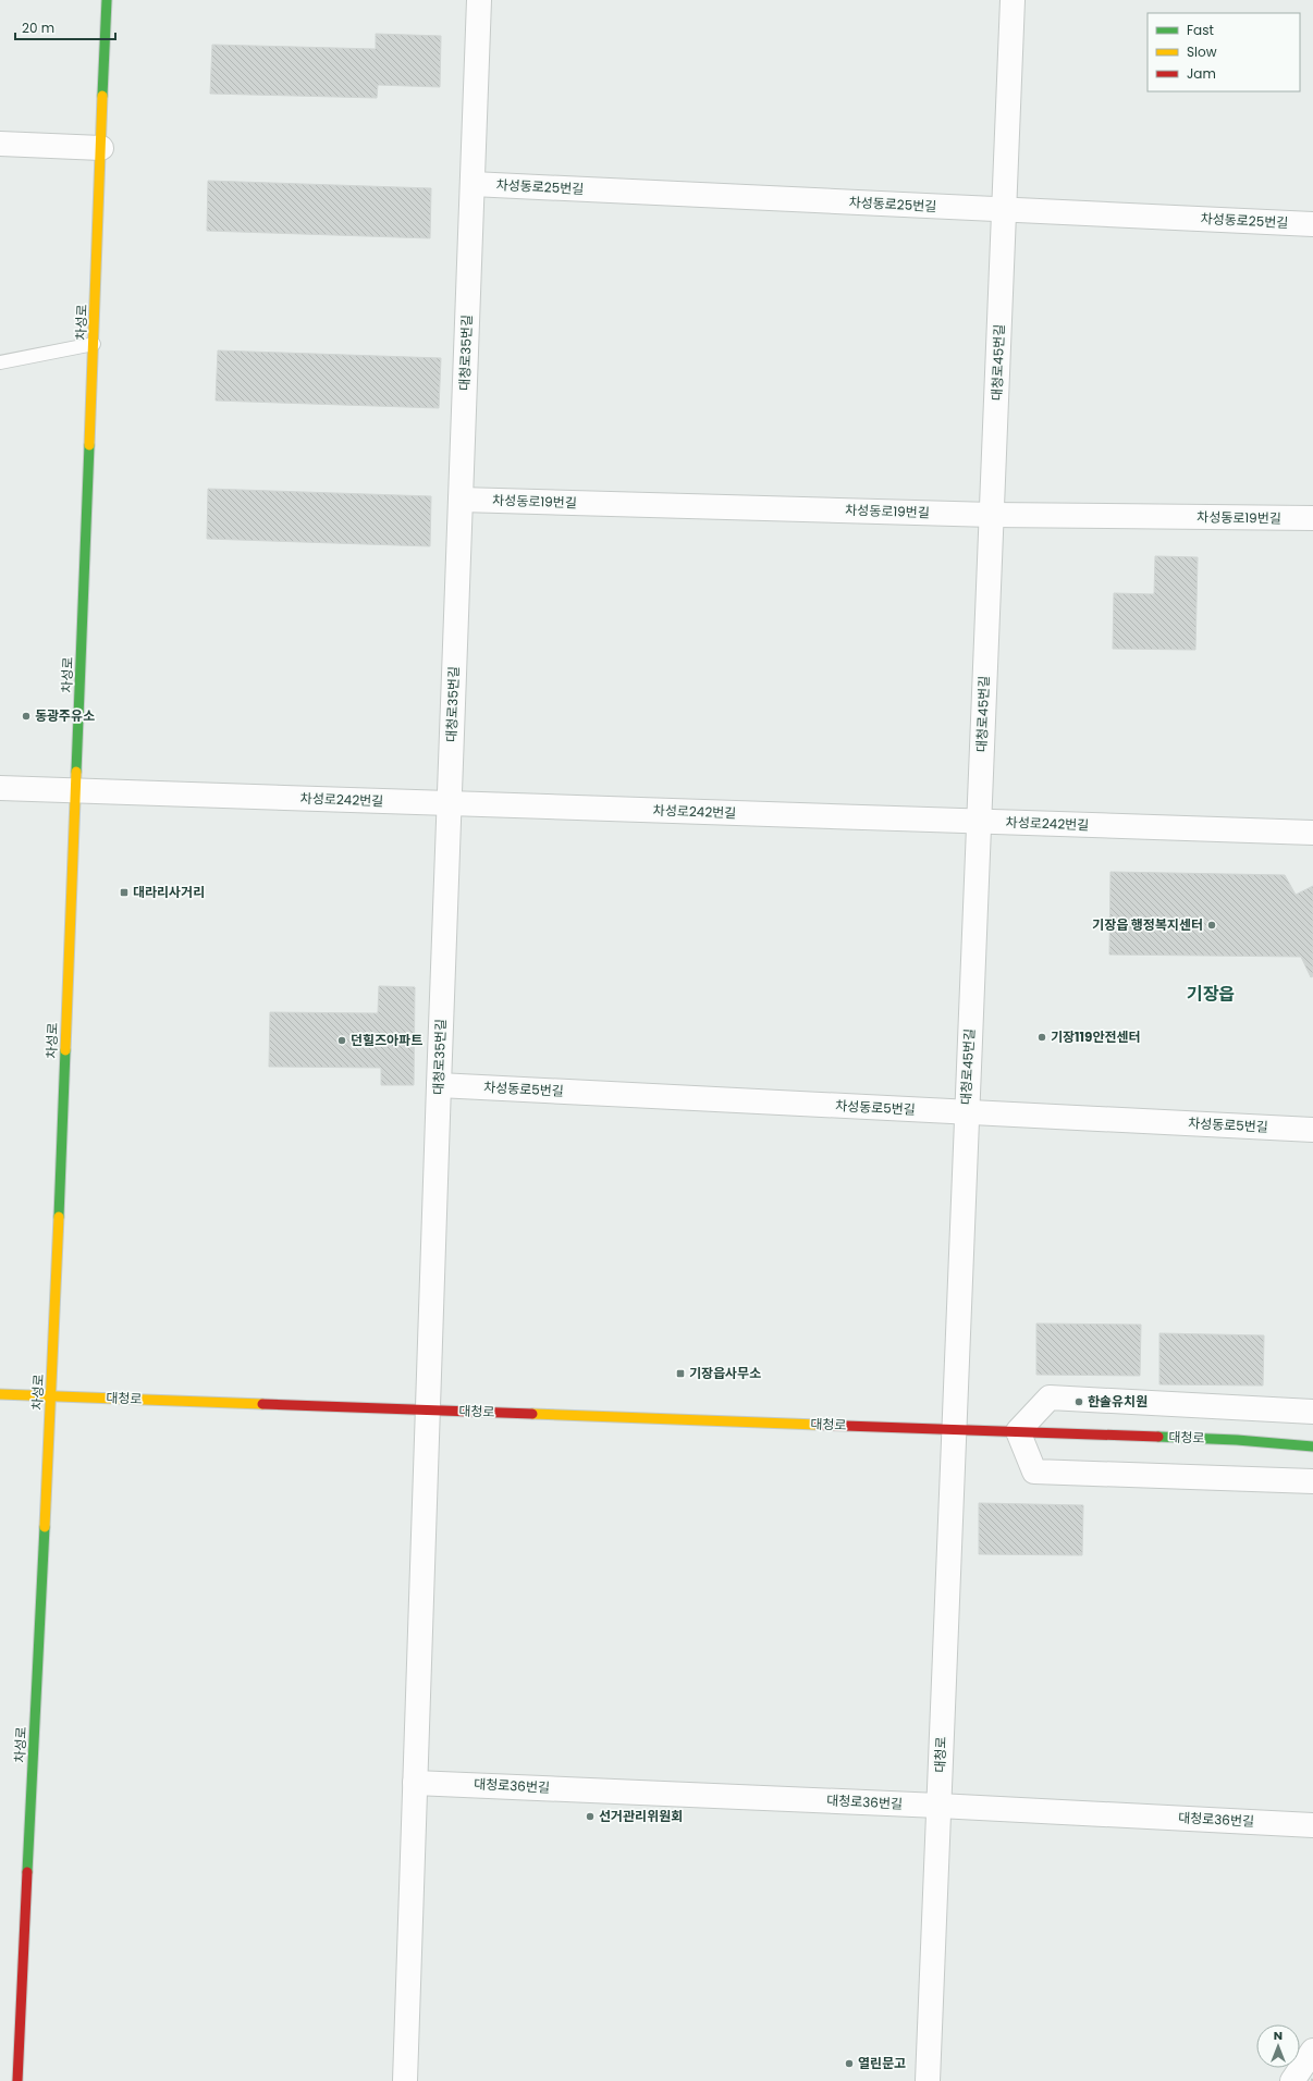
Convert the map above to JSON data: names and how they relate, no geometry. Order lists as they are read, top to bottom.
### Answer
{
  "streets": {
    "main road": ["차성로", "대청로"],
    "street": [
      "차성동로25번길",
      "대청로35번길",
      "대청로45번길",
      "차성동로19번길",
      "차성로242번길",
      "차성동로5번길",
      "대청로36번길"
    ]
  },
  "crossings": [
    ["차성동로25번길", "대청로35번길"],
    ["차성동로25번길", "대청로45번길"],
    ["차성로", "차성로242번길"],
    ["차성로", "대청로"],
    ["대청로35번길", "차성동로19번길"],
    ["대청로35번길", "차성로242번길"],
    ["대청로35번길", "차성동로5번길"],
    ["대청로35번길", "대청로"],
    ["대청로45번길", "차성동로19번길"],
    ["대청로45번길", "차성로242번길"],
    ["대청로45번길", "차성동로5번길"],
    ["대청로45번길", "대청로"],
    ["대청로", "대청로36번길"]
  ],
  "districts": ["기장읍"],
  "places": {
    "other": [
      "동광주유소",
      "기장읍 행정복지센터",
      "기장119안전센터",
      "던힐즈아파트",
      "한솔유치원",
      "선거관리위원회",
      "열린문고"
    ],
    "transit": ["대라리사거리", "기장읍사무소"]
  },
  "legend": ["Fast", "Slow", "Jam"],
  "scale_bar": "20 m",
  "north": "top"
}
